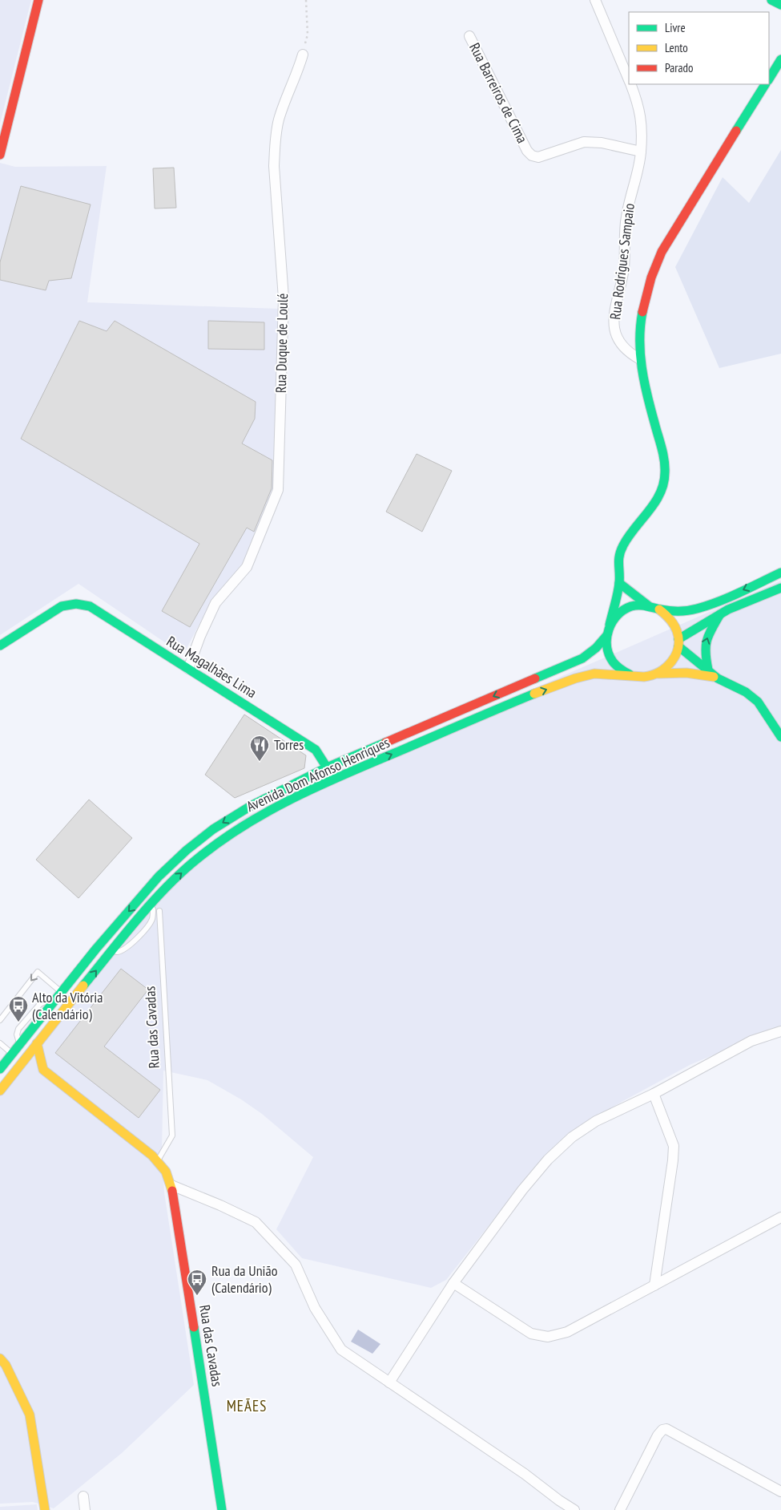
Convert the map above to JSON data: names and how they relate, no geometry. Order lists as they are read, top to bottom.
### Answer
{
  "streets": {
    "main road": ["Rua Magalhães Lima", "Avenida Dom Afonso Henriques", "Rua das Cavadas"],
    "street": ["Rua Barreiros de Cima", "Rua Rodrigues Sampaio", "Rua Duque de Loulé"]
  },
  "crossings": [
    ["Rua Barreiros de Cima", "Rua Rodrigues Sampaio"],
    ["Rua Duque de Loulé", "Rua Magalhães Lima"],
    ["Rua Magalhães Lima", "Avenida Dom Afonso Henriques"]
  ],
  "districts": ["MEÃES"],
  "places": {
    "restaurant": ["Torres"],
    "bus stop": ["Alto da Vitória (Calendário)", "Rua da União (Calendário)"]
  },
  "legend": ["Livre", "Lento", "Parado"]
}
